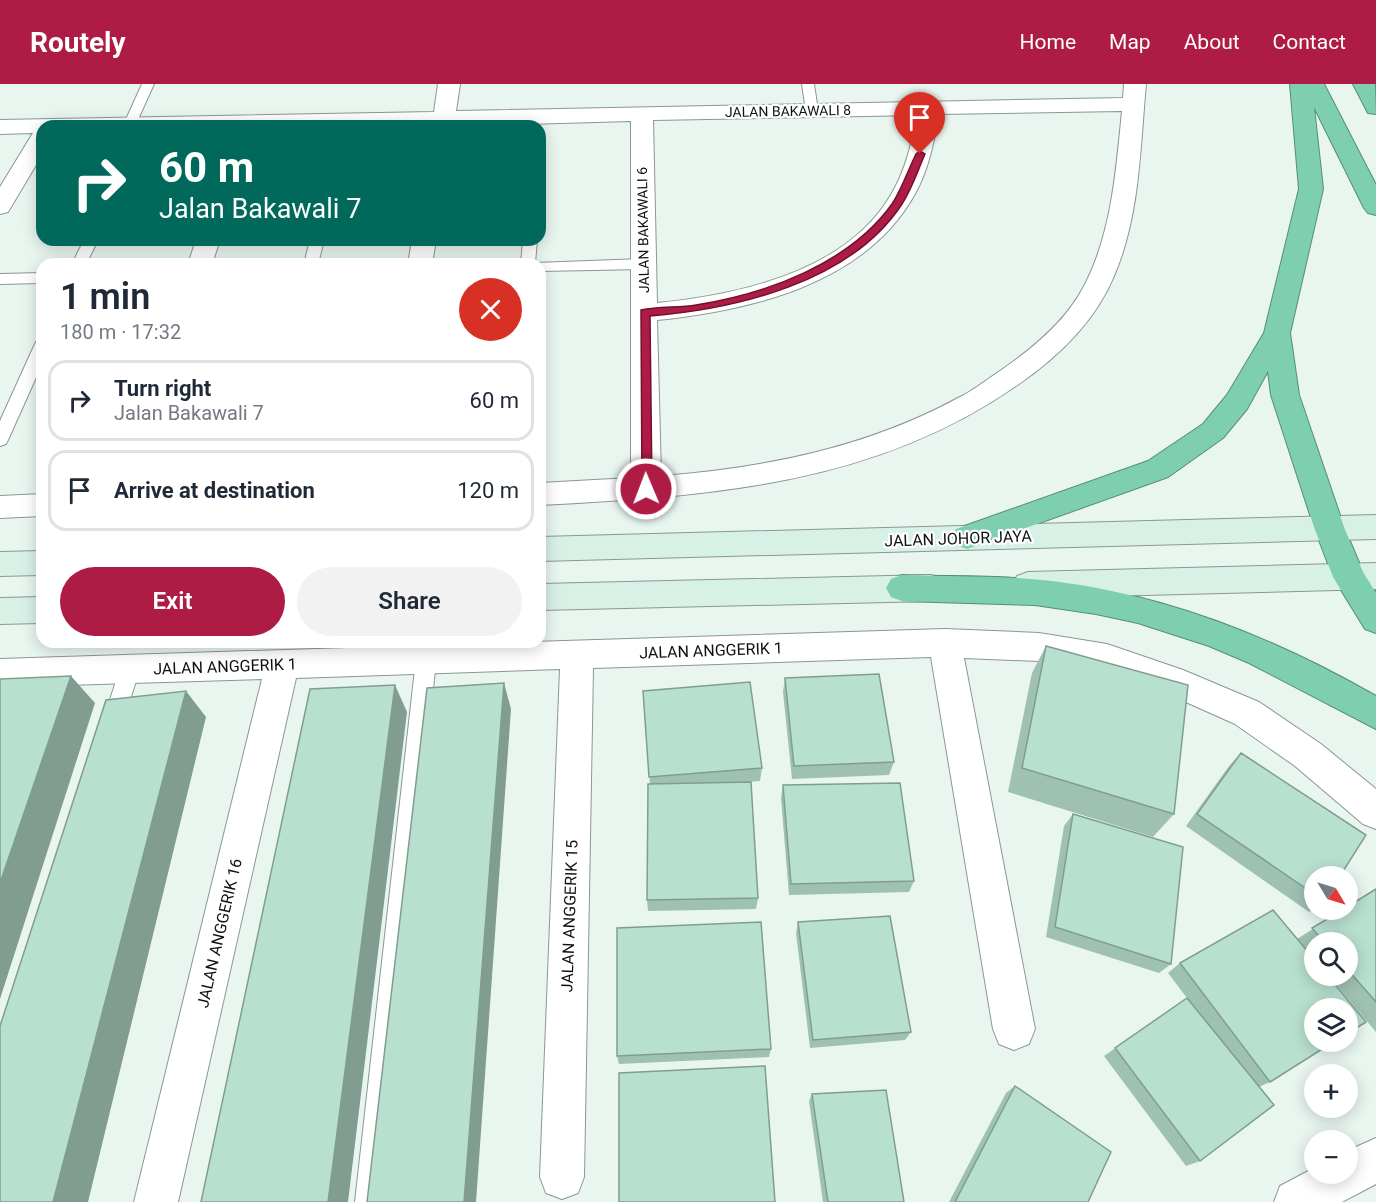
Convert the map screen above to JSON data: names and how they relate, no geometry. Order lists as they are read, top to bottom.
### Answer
{
  "streets": {
    "main road": ["JALAN JOHOR JAYA"],
    "street": [
      "JALAN BAKAWALI 8",
      "JALAN BAKAWALI 6",
      "JALAN ANGGERIK 1",
      "JALAN ANGGERIK 15",
      "JALAN ANGGERIK 16"
    ]
  },
  "crossings": [
    ["JALAN BAKAWALI 8", "JALAN BAKAWALI 6"],
    ["JALAN ANGGERIK 1", "JALAN ANGGERIK 15"],
    ["JALAN ANGGERIK 1", "JALAN ANGGERIK 16"]
  ],
  "north": "bottom right",
  "page": {
    "header": "Routely",
    "nav": [
      "Home",
      "Map",
      "About",
      "Contact"
    ],
    "turn": ["60 m", "Jalan Bakawali 7"],
    "heading": ["1 min", "180 m · 17:32"],
    "list": [
      {
        "name": "Turn right",
        "note": "Jalan Bakawali 7",
        "value": "60 m"
      },
      {
        "name": "Arrive at destination",
        "value": "120 m"
      }
    ],
    "buttons": ["Exit", "Share"],
    "map_buttons": ["+", "−"]
  }
}
